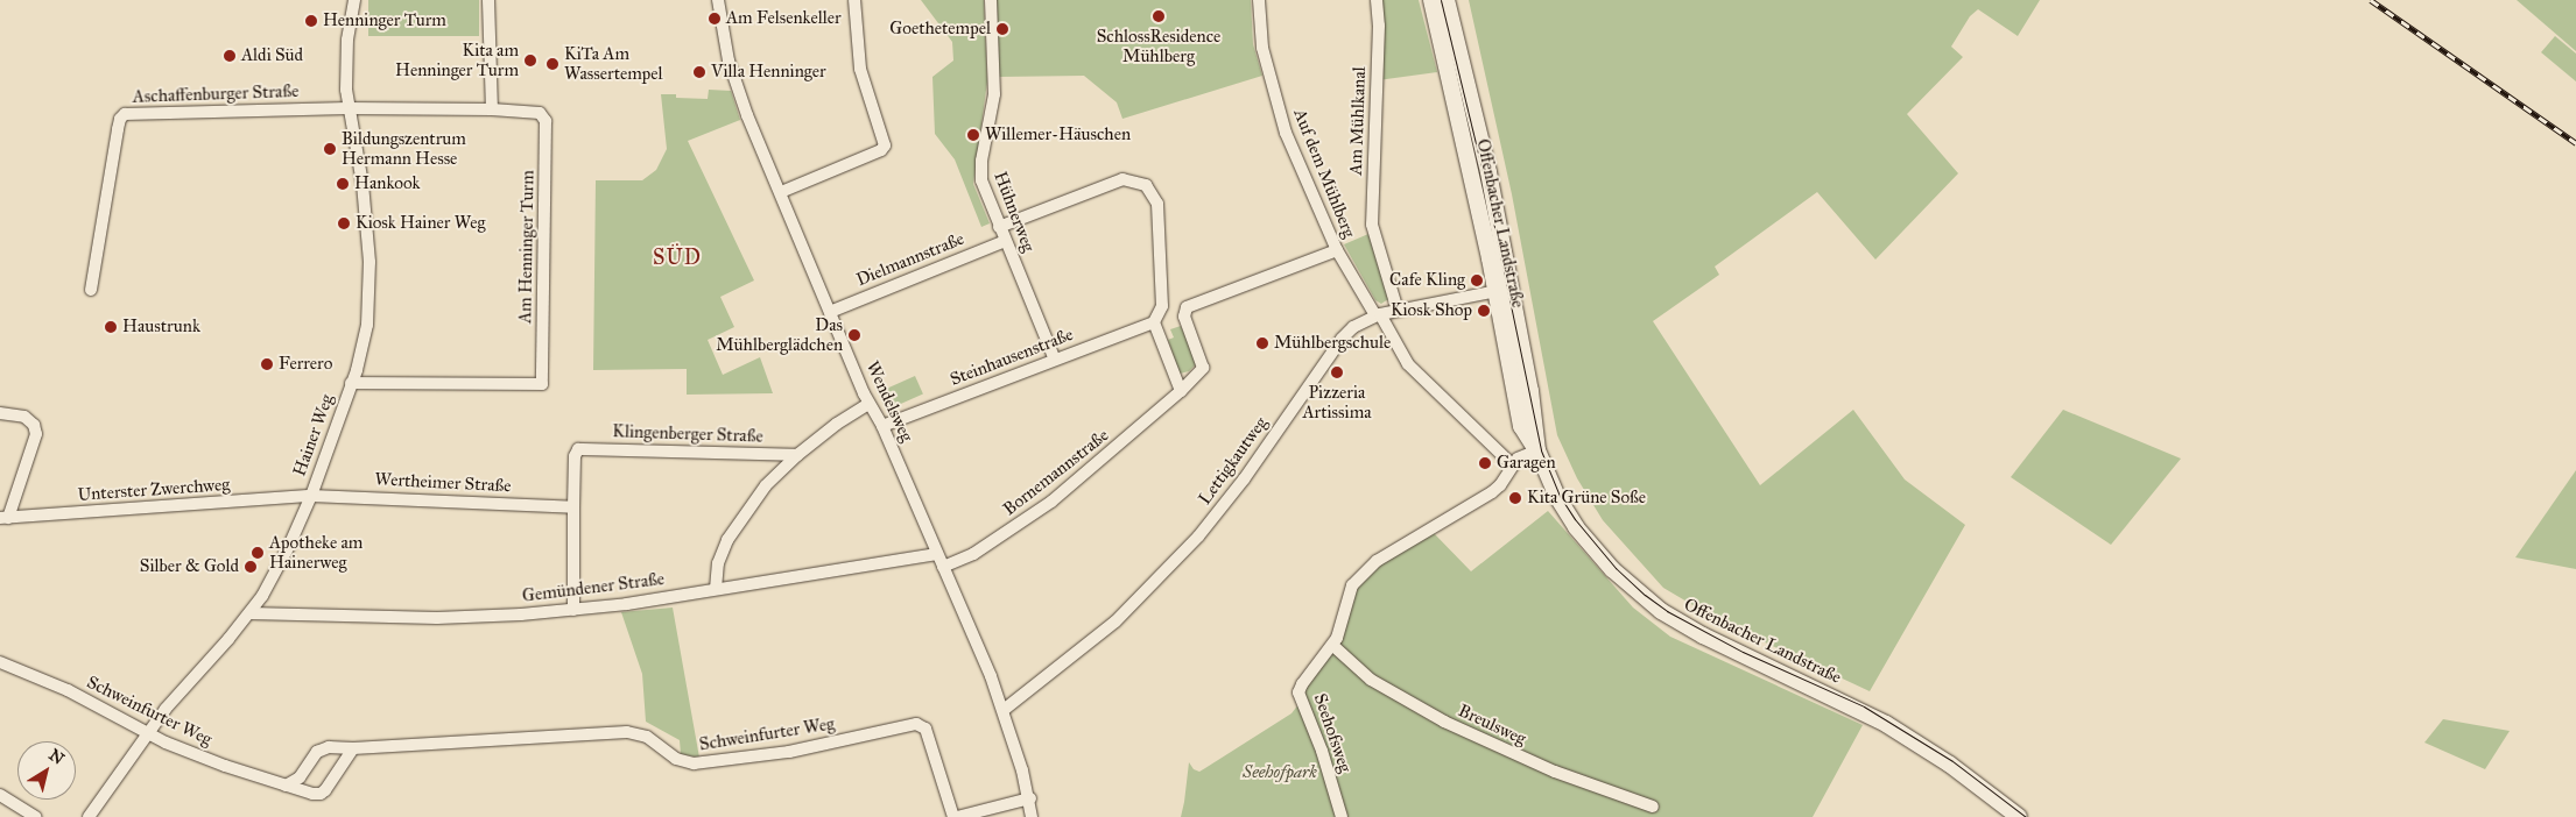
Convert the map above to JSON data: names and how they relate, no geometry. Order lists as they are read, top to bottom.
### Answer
{
  "streets": {
    "main road": ["Offenbacher Landstraße"],
    "street": [
      "Aschaffenburger Straße",
      "Am Mühlkanal",
      "Auf dem Mühlberg",
      "Hühnerweg",
      "Am Henninger Turm",
      "Dielmannstraße",
      "Steinhausenstraße",
      "Wendelsweg",
      "Klingenberger Straße",
      "Hainer Weg",
      "Lettigkautweg",
      "Bornemannstraße",
      "Wertheimer Straße",
      "Unterster Zwerchweg",
      "Gemündener Straße",
      "Schweinfurter Weg",
      "Breulsweg",
      "Seehofsweg"
    ]
  },
  "crossings": [
    ["Aschaffenburger Straße", "Am Henninger Turm"],
    ["Aschaffenburger Straße", "Hainer Weg"],
    ["Am Mühlkanal", "Lettigkautweg"],
    ["Auf dem Mühlberg", "Lettigkautweg"],
    ["Auf dem Mühlberg", "Bornemannstraße"],
    ["Hühnerweg", "Dielmannstraße"],
    ["Hühnerweg", "Steinhausenstraße"],
    ["Offenbacher Landstraße", "Lettigkautweg"],
    ["Am Henninger Turm", "Hainer Weg"],
    ["Dielmannstraße", "Wendelsweg"],
    ["Steinhausenstraße", "Wendelsweg"],
    ["Wendelsweg", "Lettigkautweg"],
    ["Wendelsweg", "Bornemannstraße"],
    ["Wendelsweg", "Gemündener Straße"],
    ["Klingenberger Straße", "Wertheimer Straße"],
    ["Hainer Weg", "Wertheimer Straße"],
    ["Hainer Weg", "Unterster Zwerchweg"],
    ["Hainer Weg", "Gemündener Straße"],
    ["Hainer Weg", "Schweinfurter Weg"],
    ["Wertheimer Straße", "Unterster Zwerchweg"],
    ["Breulsweg", "Seehofsweg"]
  ],
  "districts": ["SÜD"],
  "parks": ["Seehofpark"],
  "places": [
    "SchlossResidence Mühlberg",
    "Am Felsenkeller",
    "Henninger Turm",
    "Goethetempel",
    "Aldi Süd",
    "Kita am Henninger Turm",
    "KiTa Am Wassertempel",
    "Villa Henninger",
    "Willemer-Häuschen",
    "Bildungszentrum Hermann Hesse",
    "Hankook",
    "Kiosk Hainer Weg",
    "Cafe Kling",
    "Kiosk Shop",
    "Haustrunk",
    "Das Mühlberglädchen",
    "Mühlbergschule",
    "Ferrero",
    "Pizzeria Artissima",
    "Garagen",
    "Kita Grüne Soße",
    "Apotheke am Hainerweg",
    "Silber & Gold"
  ],
  "north": "top right"
}
